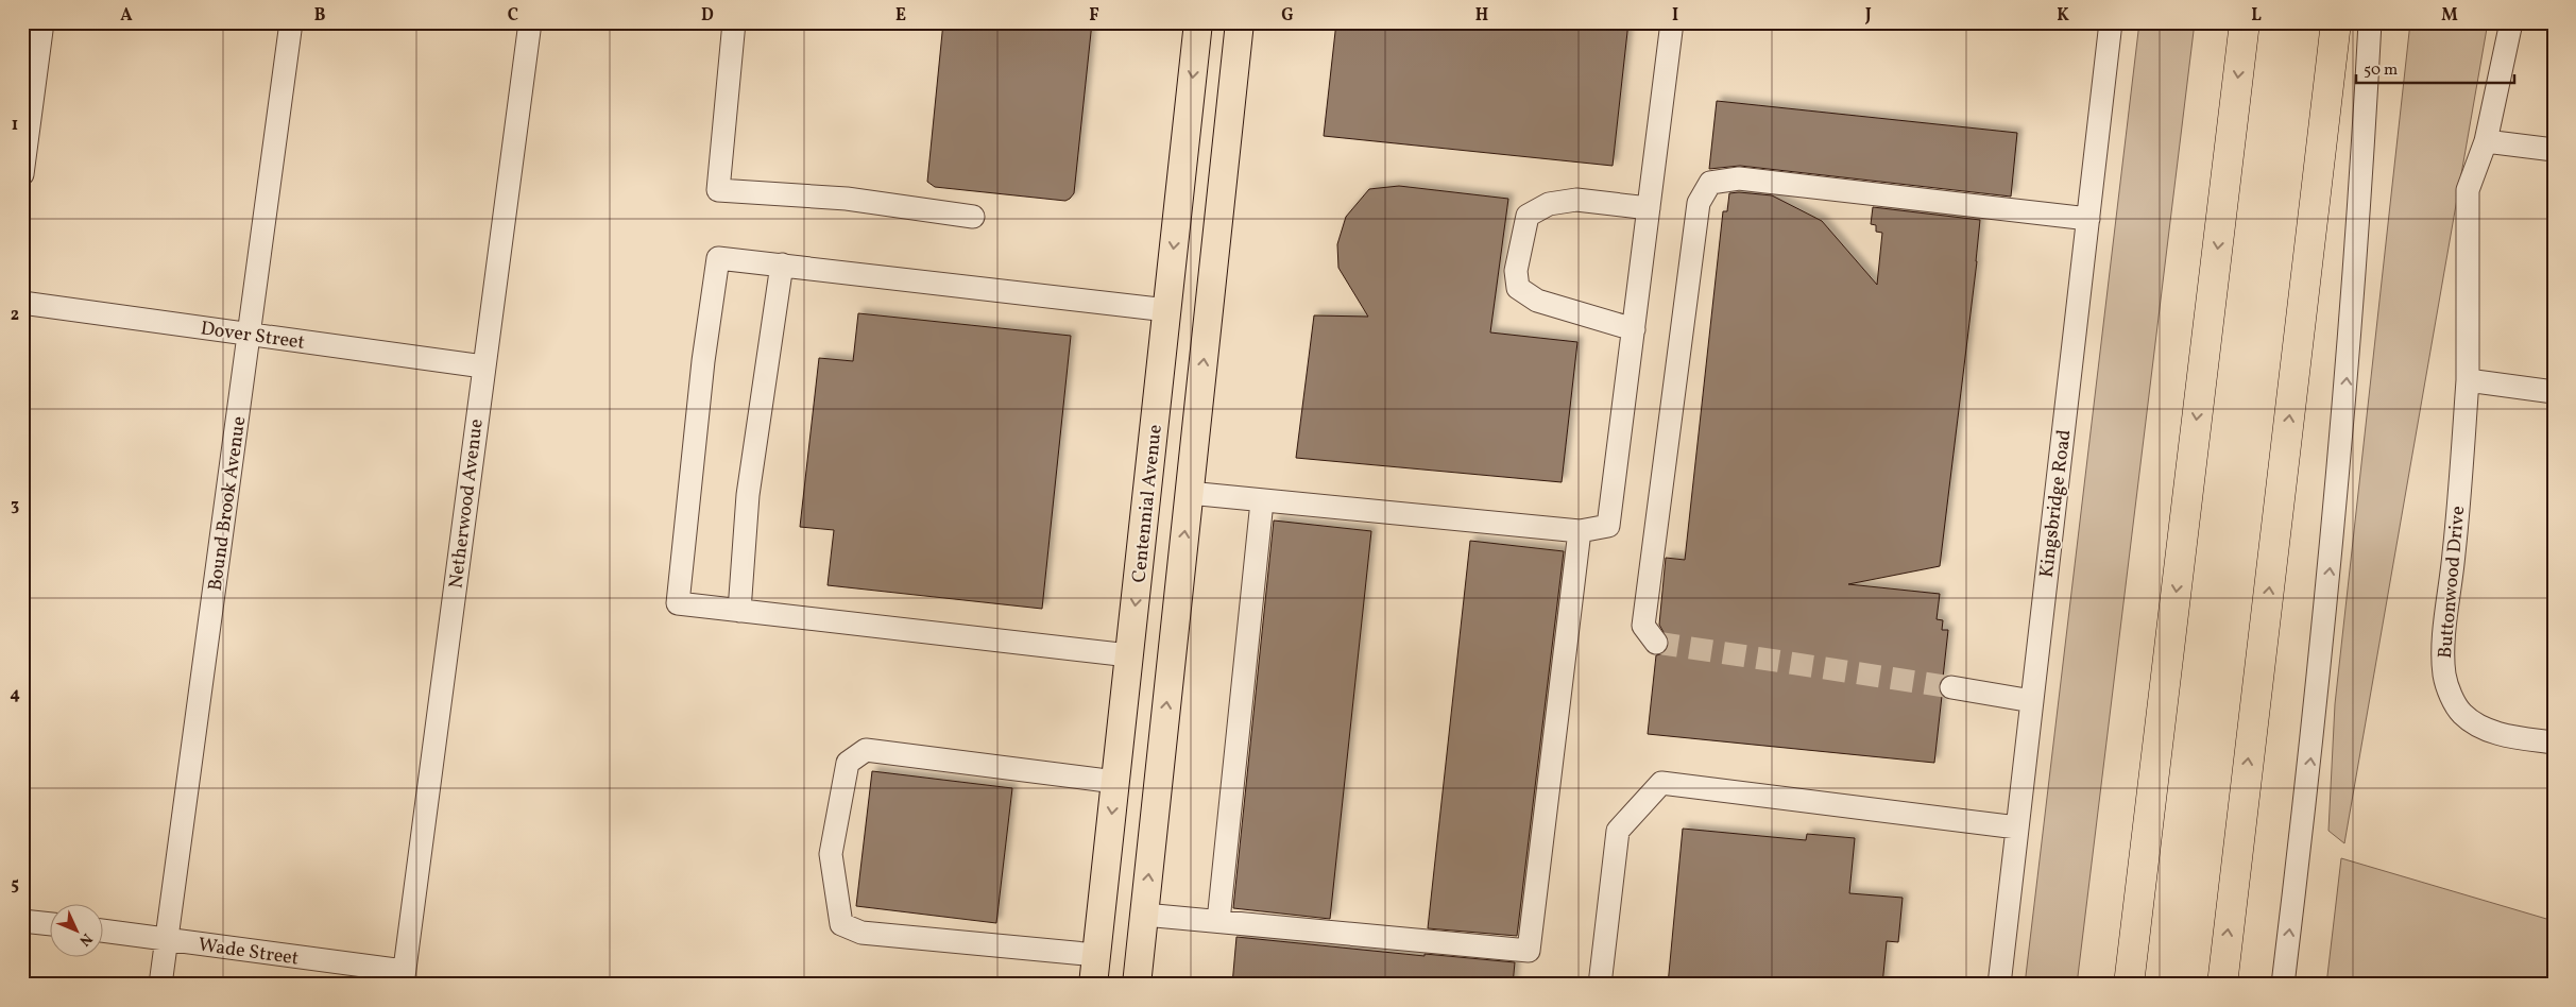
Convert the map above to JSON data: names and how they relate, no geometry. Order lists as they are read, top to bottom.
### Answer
{
  "streets": {
    "main road": ["Centennial Avenue"],
    "street": [
      "Dover Street",
      "Bound Brook Avenue",
      "Netherwood Avenue",
      "Kingsbridge Road",
      "Buttonwood Drive",
      "Wade Street"
    ]
  },
  "crossings": [
    ["Dover Street", "Bound Brook Avenue"],
    ["Dover Street", "Netherwood Avenue"],
    ["Bound Brook Avenue", "Wade Street"],
    ["Netherwood Avenue", "Wade Street"]
  ],
  "scale_bar": "50 m",
  "north": "bottom right",
  "grid": {
    "columns": [
      "A",
      "B",
      "C",
      "D",
      "E",
      "F",
      "G",
      "H",
      "I",
      "J",
      "K",
      "L",
      "M"
    ],
    "rows": [
      "1",
      "2",
      "3",
      "4",
      "5"
    ]
  }
}
